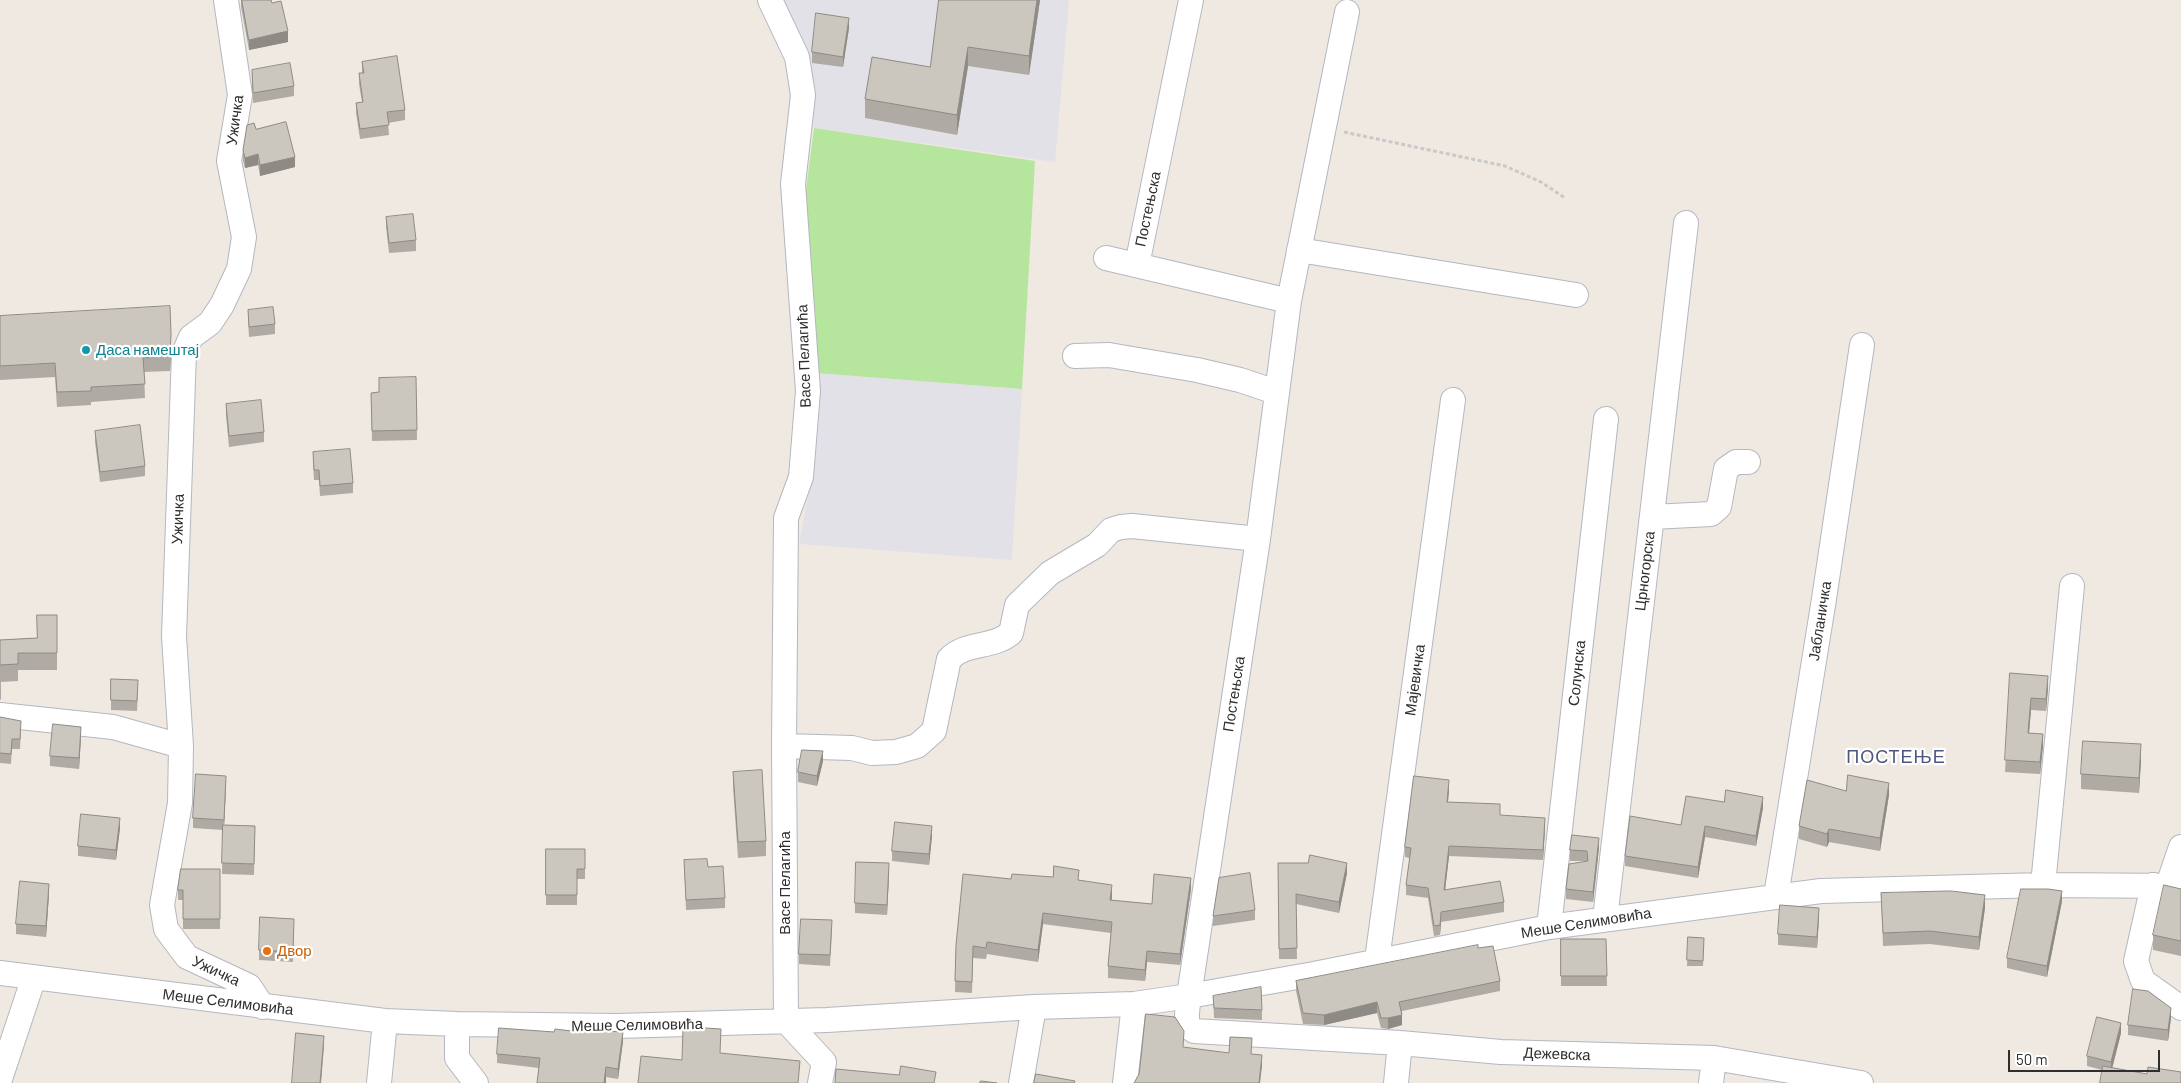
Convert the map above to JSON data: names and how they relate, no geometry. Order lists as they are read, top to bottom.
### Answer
{
  "streets": {
    "street": [
      "Ужичка",
      "Постењска",
      "Васе Пелагића",
      "Црногорска",
      "Јабланичка",
      "Солунска",
      "Мајевичка",
      "Меше Селимовића",
      "Дежевска"
    ]
  },
  "crossings": [
    ["Ужичка", "Меше Селимовића"],
    ["Постењска", "Меше Селимовића"],
    ["Постењска", "Дежевска"],
    ["Васе Пелагића", "Меше Селимовића"],
    ["Црногорска", "Меше Селимовића"],
    ["Јабланичка", "Меше Селимовића"],
    ["Солунска", "Меше Селимовића"],
    ["Мајевичка", "Меше Селимовића"],
    ["Меше Селимовића", "Дежевска"]
  ],
  "districts": ["ПОСТЕЊЕ"],
  "places": ["Даса намештај", "Двор"],
  "scale_bar": "50 m"
}
